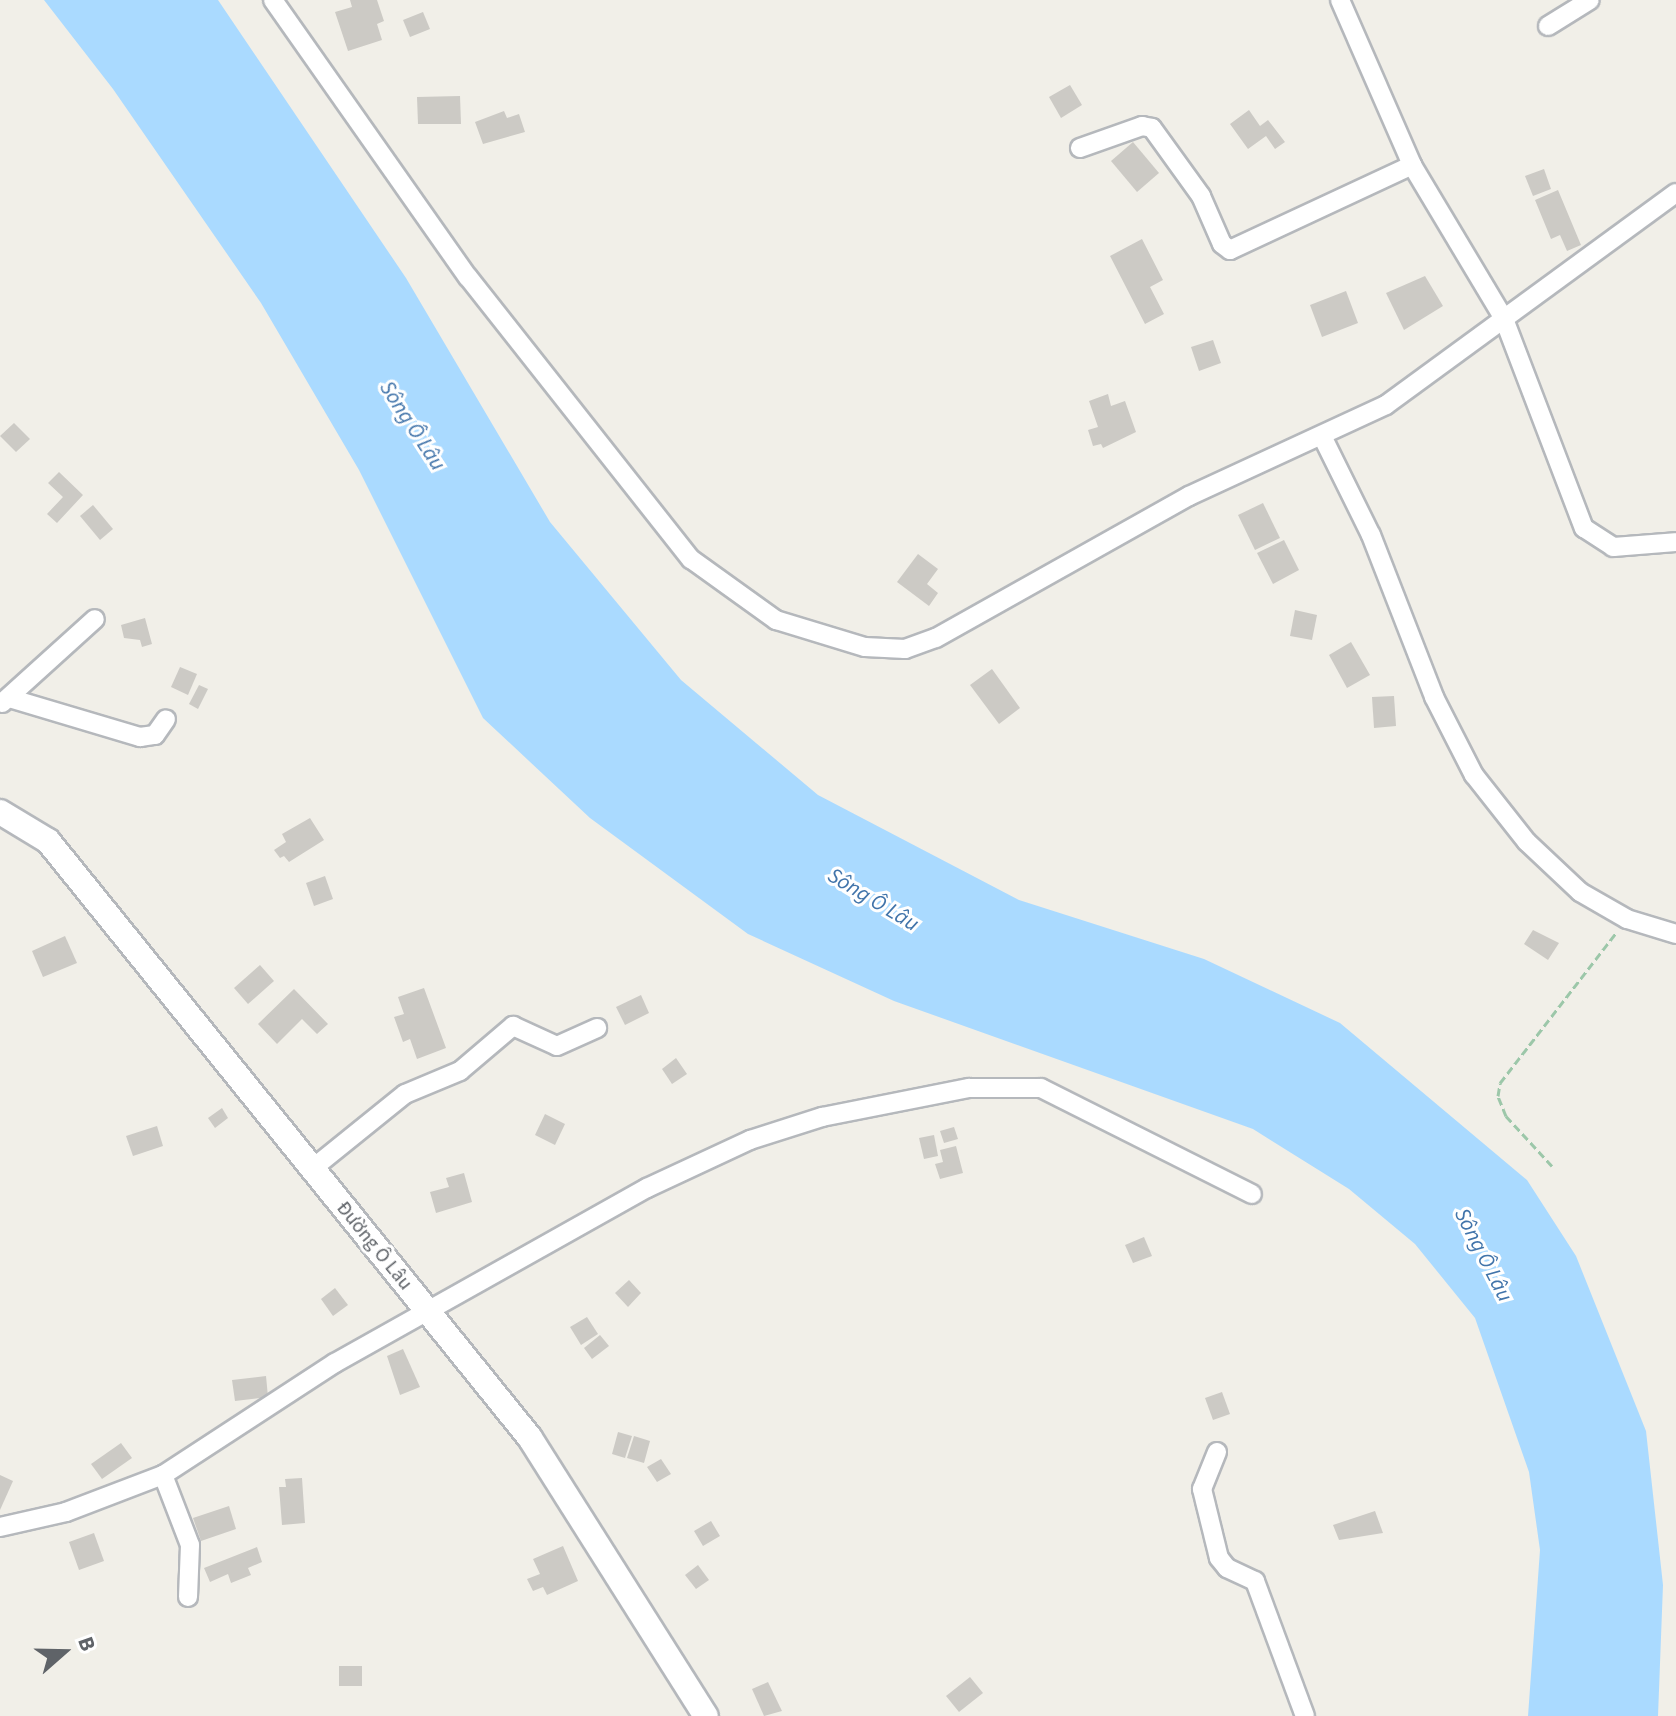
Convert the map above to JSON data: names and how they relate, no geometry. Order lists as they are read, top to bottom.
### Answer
{
  "streets": {
    "main road": ["Đường Ô Lâu"]
  },
  "water": ["Sông Ô Lâu"],
  "north": "right"
}
